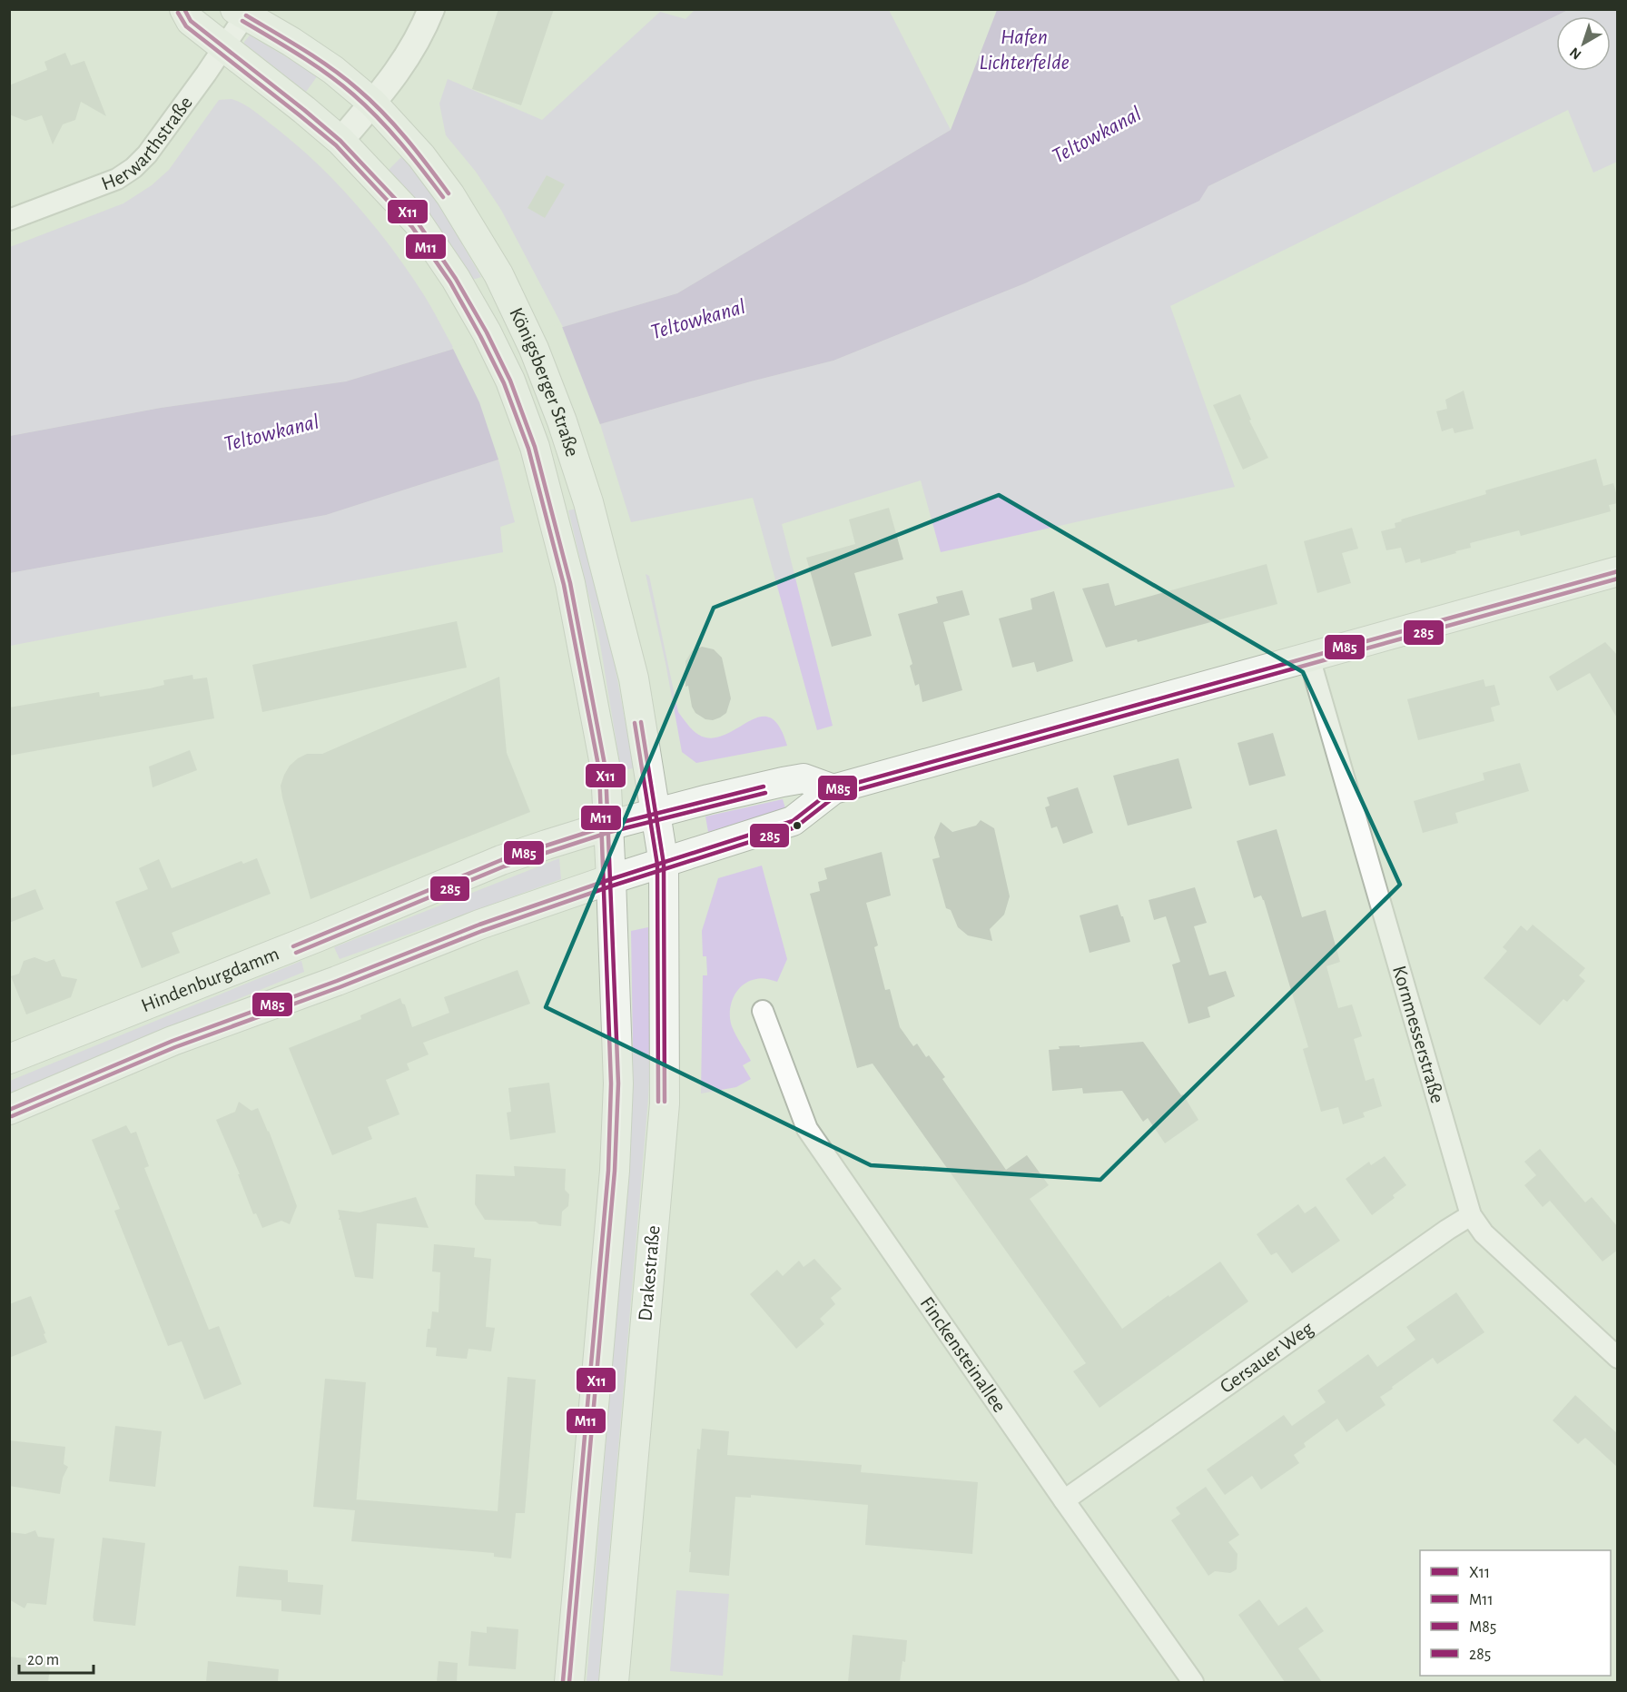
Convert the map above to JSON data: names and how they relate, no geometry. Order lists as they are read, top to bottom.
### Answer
{
  "streets": {
    "main road": ["Königsberger Straße", "Hindenburgdamm", "Drakestraße"],
    "street": [
      "Herwarthstraße",
      "Kornmesserstraße",
      "Finckensteinallee",
      "Gersauer Weg"
    ]
  },
  "crossings": [
    ["Herwarthstraße", "Königsberger Straße"],
    ["Königsberger Straße", "Hindenburgdamm"],
    ["Königsberger Straße", "Drakestraße"],
    ["Kornmesserstraße", "Gersauer Weg"],
    ["Finckensteinallee", "Gersauer Weg"]
  ],
  "water": ["Hafen Lichterfelde", "Teltowkanal"],
  "lines": [
    "transit line X11",
    "transit line M11",
    "transit line M85",
    "transit line 285"
  ],
  "legend": [
    "X11",
    "M11",
    "M85",
    "285"
  ],
  "scale_bar": "20 m",
  "north": "bottom left"
}
